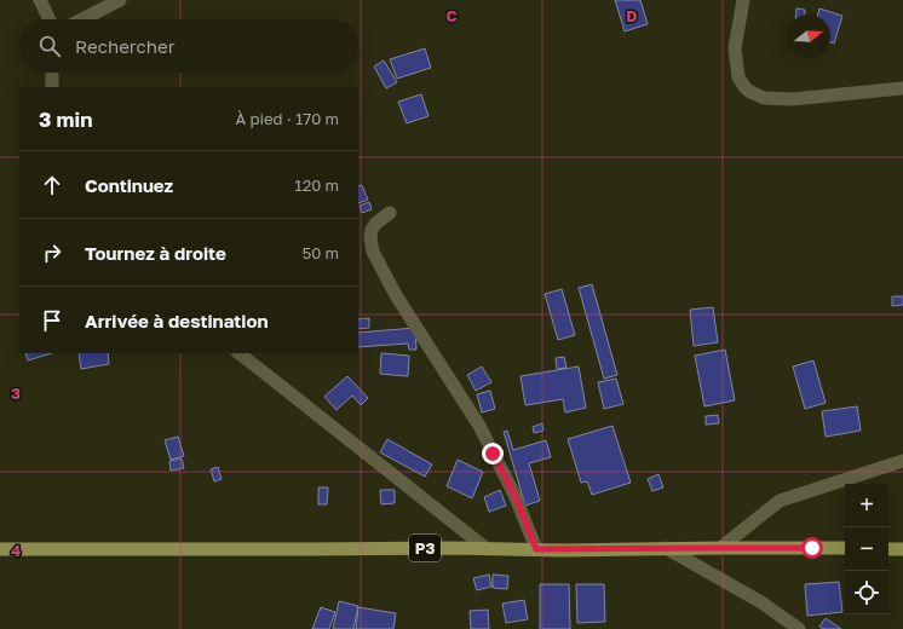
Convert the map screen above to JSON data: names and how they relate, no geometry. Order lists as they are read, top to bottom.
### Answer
{
  "streets": {
    "main road": ["P3"]
  },
  "north": "right",
  "page": {
    "search": "Rechercher",
    "heading": ["3 min", "À pied · 170 m"],
    "list": [
      ["Continuez", "120 m"],
      ["Tournez à droite", "50 m"],
      "Arrivée à destination"
    ],
    "map_buttons": ["+", "−"]
  },
  "grid": {
    "columns": ["C", "D"],
    "rows": ["3", "4"]
  }
}
